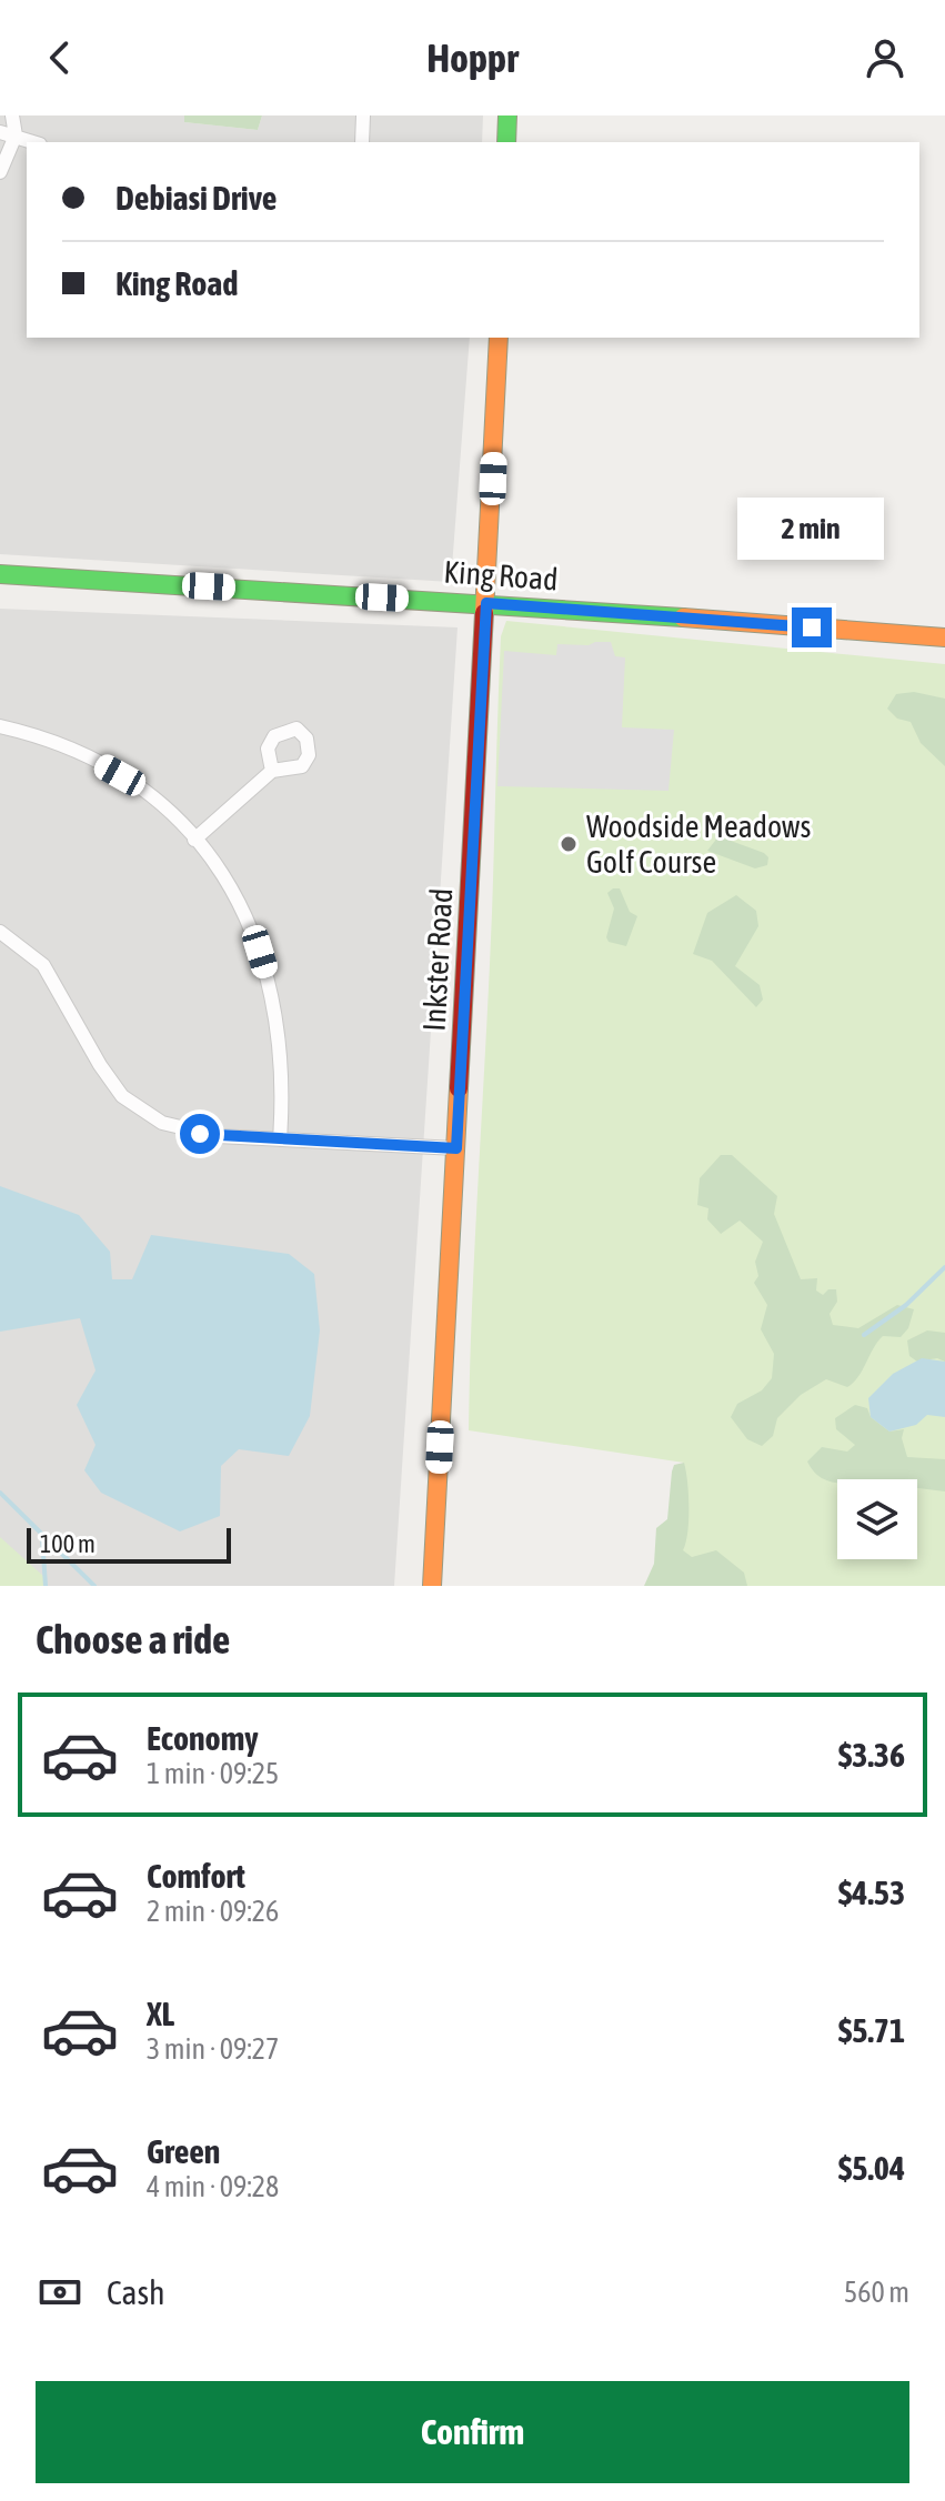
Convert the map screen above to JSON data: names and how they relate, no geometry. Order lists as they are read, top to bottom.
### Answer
{
  "streets": {
    "street": ["King Road", "Inkster Road"]
  },
  "crossings": [
    ["King Road", "Inkster Road"]
  ],
  "places": ["Woodside Meadows Golf Course"],
  "scale_bar": "100 m",
  "page": {
    "header": "Hoppr",
    "banner": ["Debiasi Drive", "King Road"],
    "bubble": "2 min",
    "scale": "100 m",
    "heading": "Choose a ride",
    "list": [
      {
        "name": "Economy",
        "note": "1 min · 09:25",
        "value": "$3.36"
      },
      {
        "name": "Comfort",
        "note": "2 min · 09:26",
        "value": "$4.53"
      },
      {
        "name": "XL",
        "note": "3 min · 09:27",
        "value": "$5.71"
      },
      {
        "name": "Green",
        "note": "4 min · 09:28",
        "value": "$5.04"
      }
    ],
    "pay": ["Cash", "560 m"],
    "buttons": "Confirm"
  }
}
